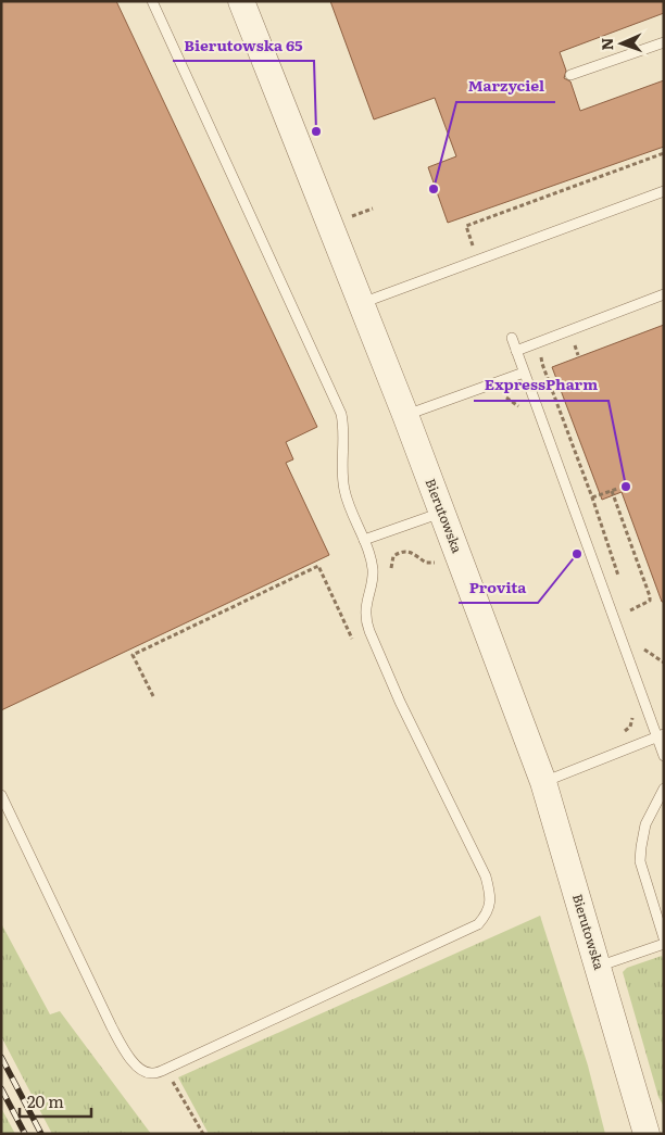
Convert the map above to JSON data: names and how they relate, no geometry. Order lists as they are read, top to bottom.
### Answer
{
  "streets": {
    "street": ["Bierutowska"]
  },
  "places": [
    "Bierutowska 65",
    "Marzyciel",
    "ExpressPharm",
    "Provita"
  ],
  "scale_bar": "20 m",
  "north": "left"
}
